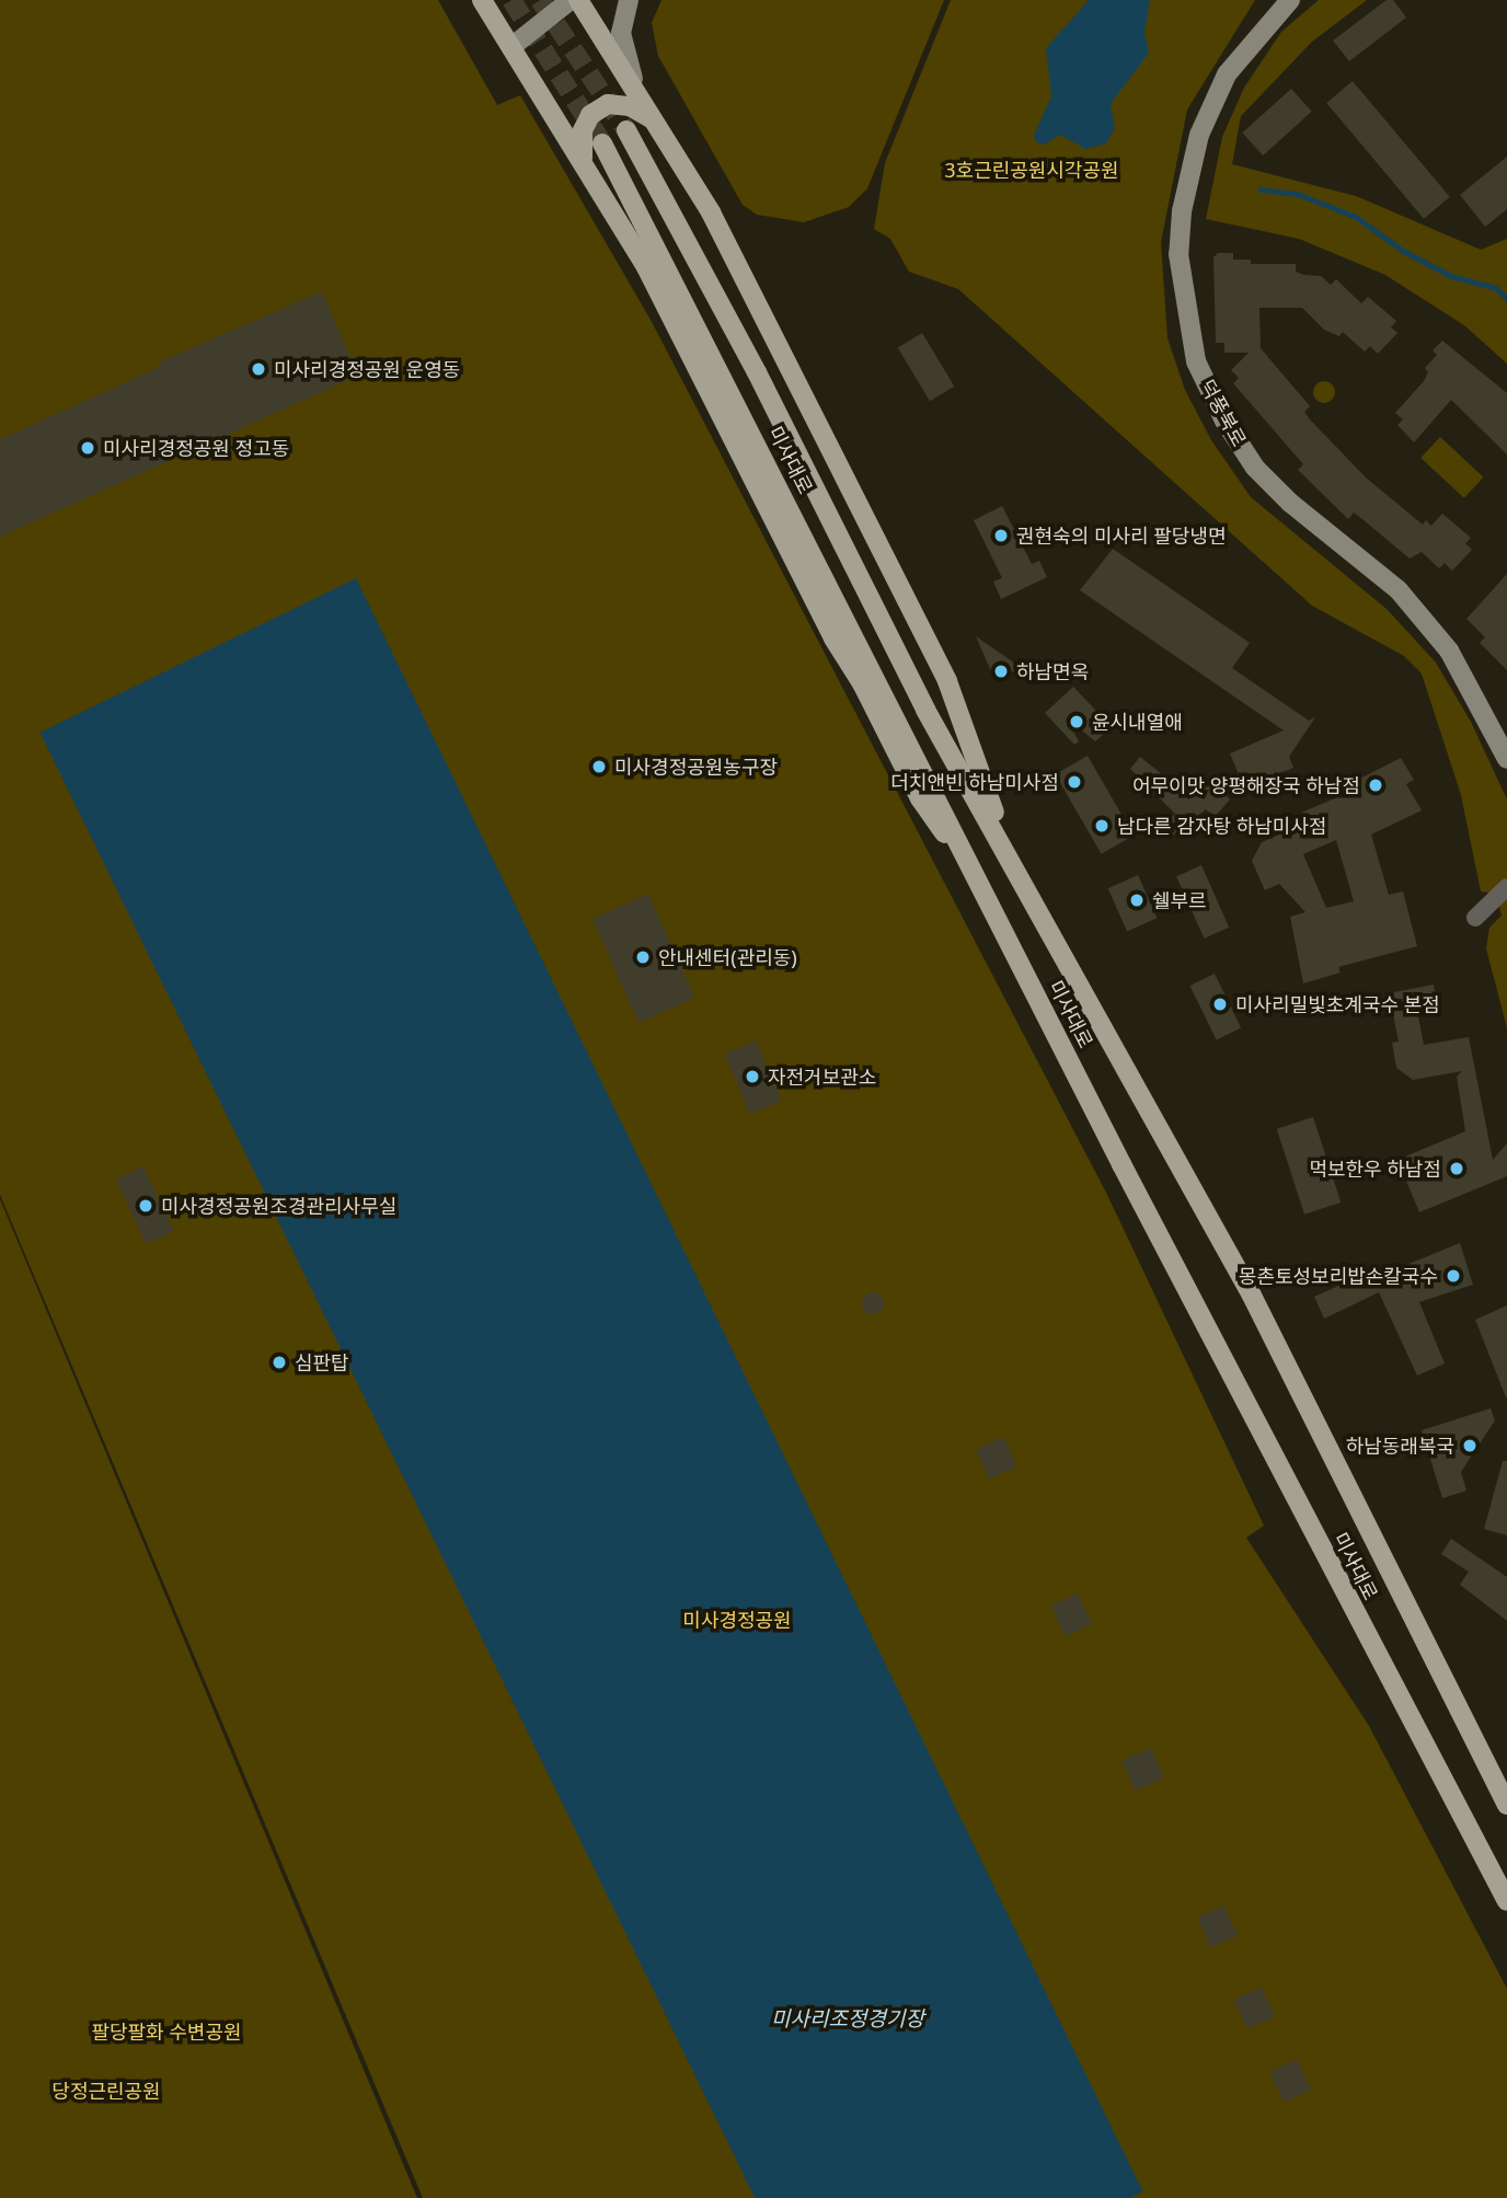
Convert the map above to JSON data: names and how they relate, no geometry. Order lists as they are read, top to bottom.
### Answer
{
  "streets": {
    "main road": ["미사대로"],
    "street": ["덕풍북로"]
  },
  "water": ["미사리조정경기장"],
  "parks": [
    "3호근린공원시각공원",
    "미사경정공원",
    "팔당팔화 수변공원",
    "당정근린공원"
  ],
  "places": [
    "미사리경정공원 운영동",
    "미사리경정공원 정고동",
    "권현숙의 미사리 팔당냉면",
    "하남면옥",
    "윤시내열애",
    "미사경정공원농구장",
    "더치앤빈 하남미사점",
    "어무이맛 양평해장국 하남점",
    "남다른 감자탕 하남미사점",
    "쉘부르",
    "안내센터(관리동)",
    "미사리밀빛초계국수 본점",
    "자전거보관소",
    "먹보한우 하남점",
    "미사경정공원조경관리사무실",
    "몽촌토성보리밥손칼국수",
    "심판탑",
    "하남동래복국"
  ]
}
